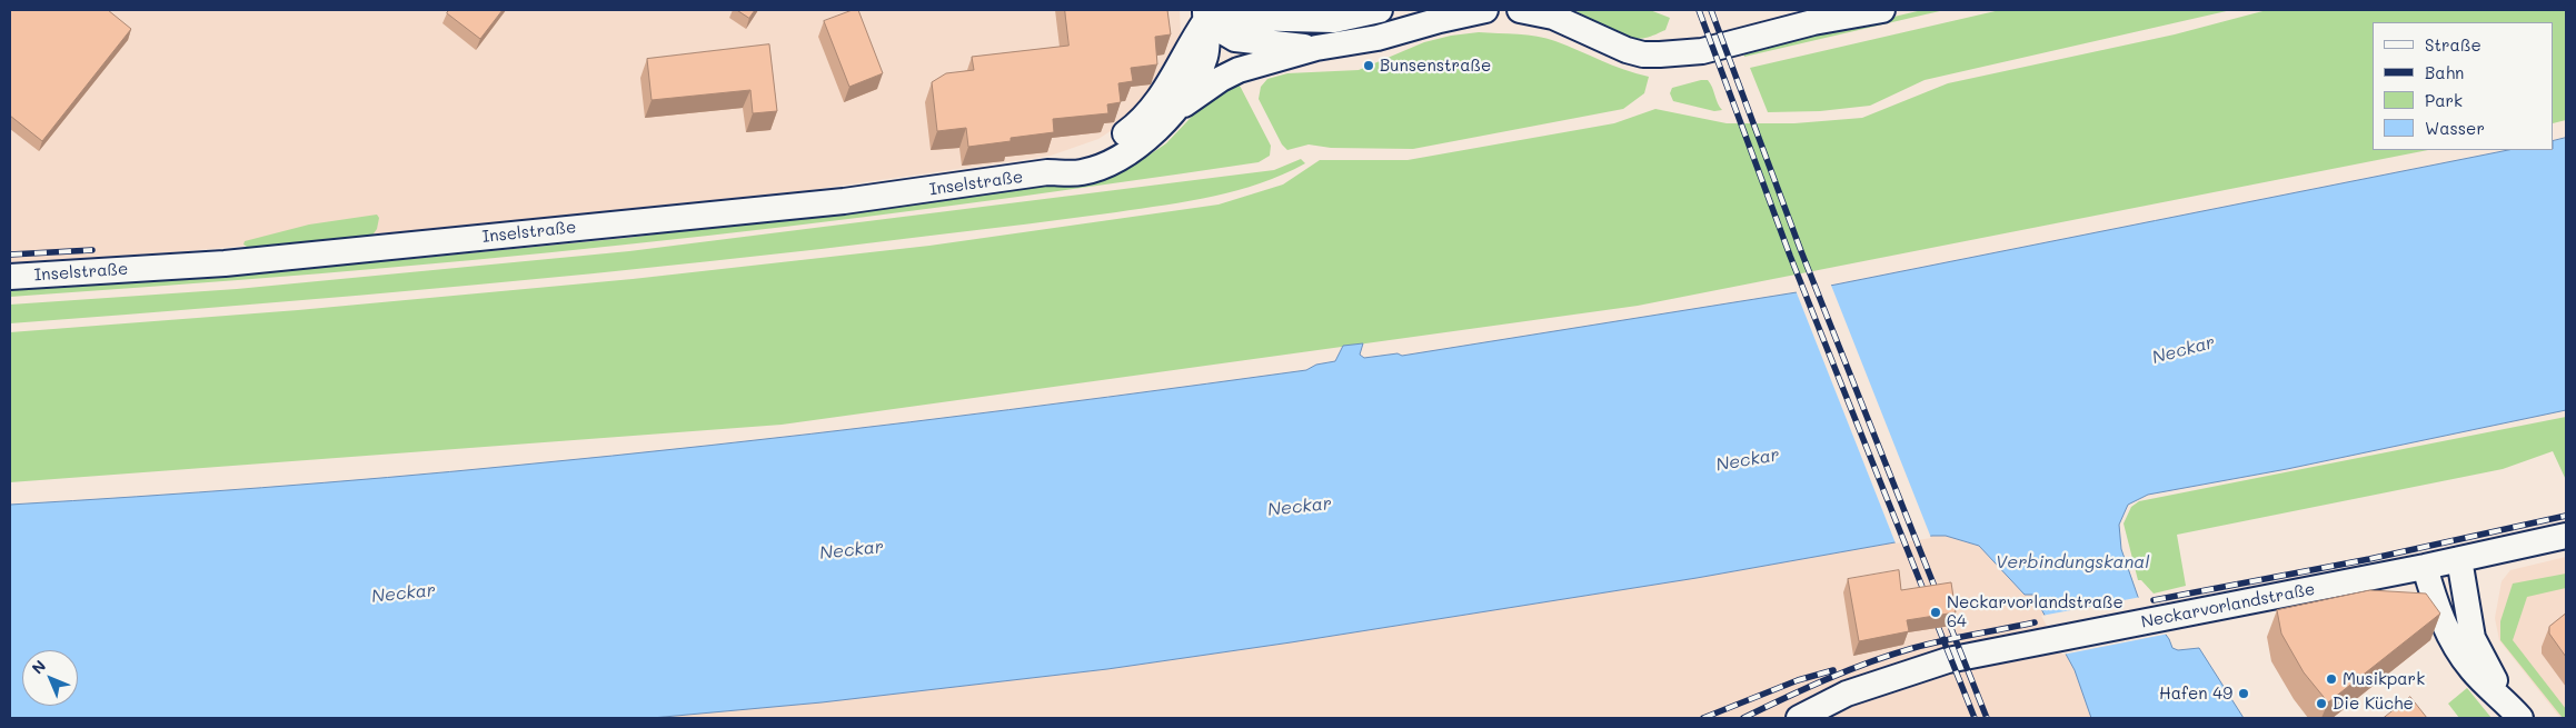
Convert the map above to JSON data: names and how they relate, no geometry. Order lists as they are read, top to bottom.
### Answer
{
  "streets": {
    "street": ["Inselstraße", "Neckarvorlandstraße"]
  },
  "water": ["Neckar", "Verbindungskanal"],
  "places": [
    "Bunsenstraße",
    "Neckarvorlandstraße 64",
    "Musikpark",
    "Hafen 49",
    "Die Küche"
  ],
  "legend": [
    "Straße",
    "Bahn",
    "Park",
    "Wasser"
  ],
  "north": "top left"
}
